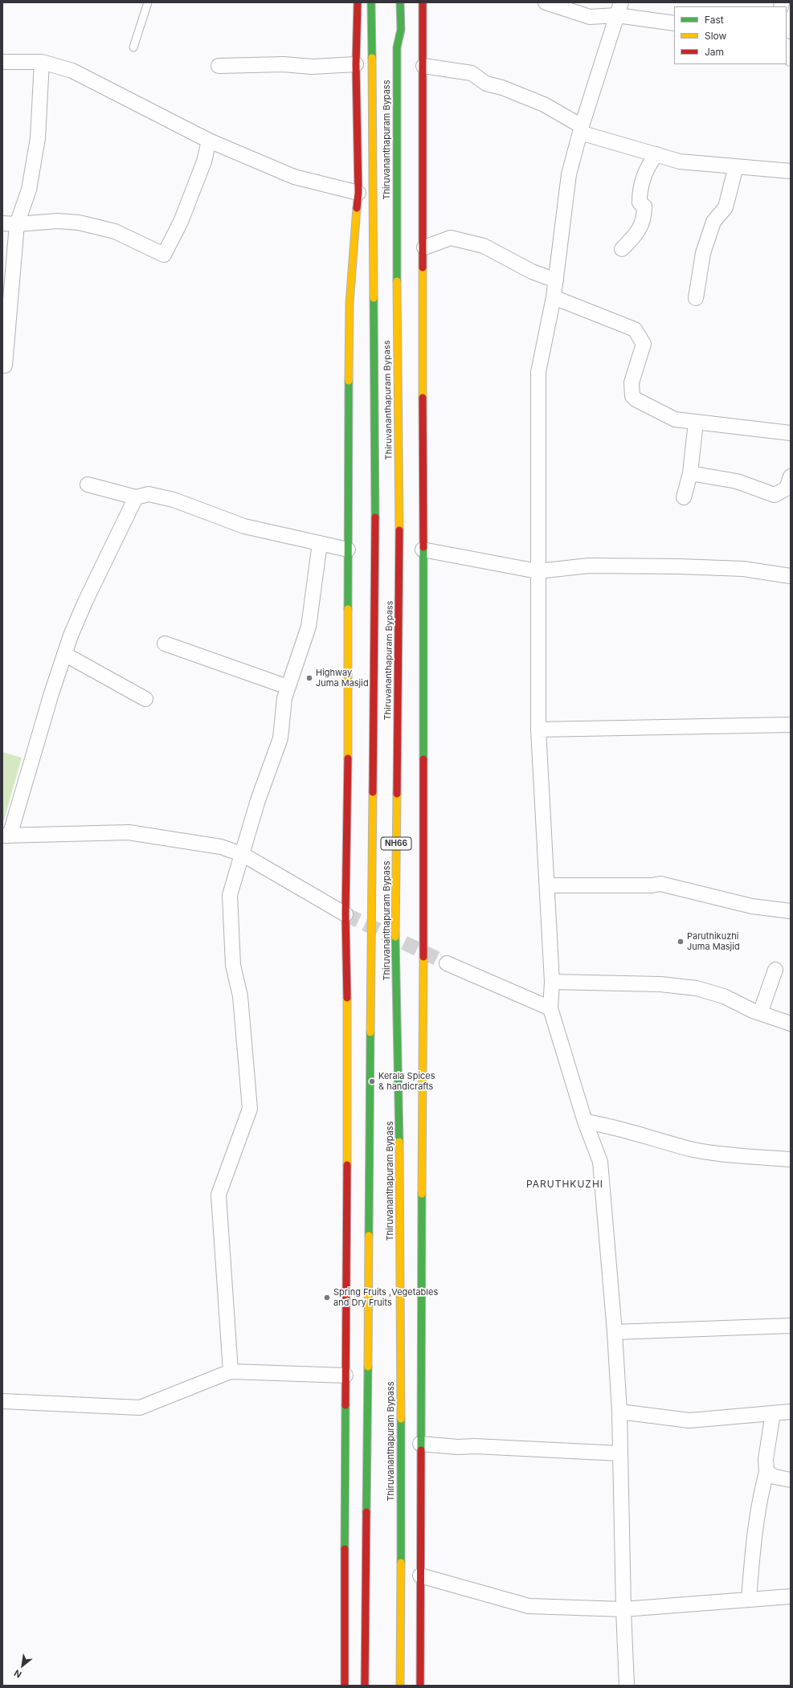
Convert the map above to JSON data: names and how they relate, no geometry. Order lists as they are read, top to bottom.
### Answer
{
  "streets": {
    "main road": ["Thiruvananthapuram Bypass", "NH66"]
  },
  "districts": ["PARUTHKUZHI"],
  "places": [
    "Highway Juma Masjid",
    "Paruthikuzhi Juma Masjid",
    "Kerala Spices & handicrafts",
    "Spring Fruits ,Vegetables and Dry Fruits"
  ],
  "legend": ["Fast", "Slow", "Jam"],
  "north": "bottom left"
}
